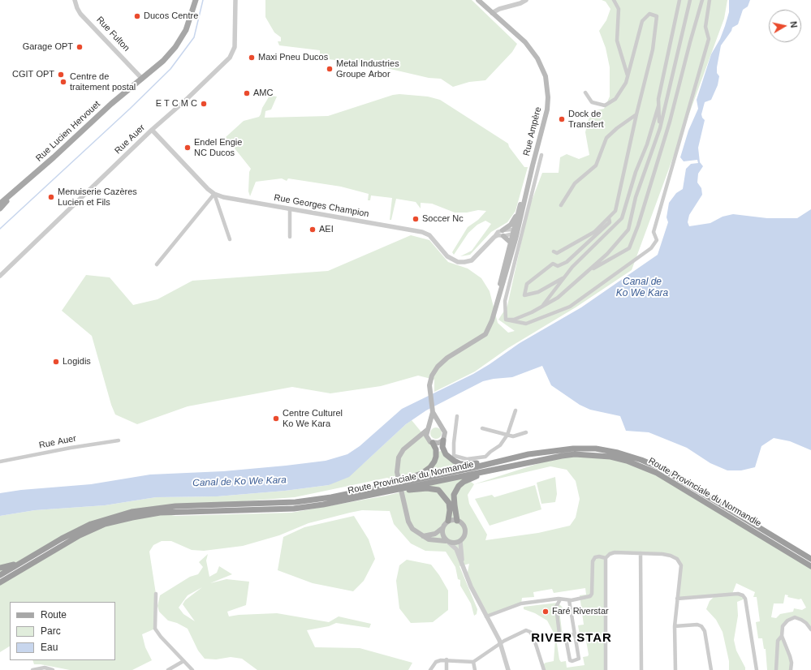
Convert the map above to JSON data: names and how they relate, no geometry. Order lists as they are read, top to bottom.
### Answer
{
  "streets": {
    "highway": ["Route Provinciale du Normandie"],
    "main road": ["Rue Lucien Hervouet", "Rue Ampère"],
    "street": ["Rue Fulton", "Rue Auer", "Rue Georges Champion"]
  },
  "crossings": [
    ["Rue Fulton", "Rue Lucien Hervouet"]
  ],
  "districts": ["RIVER STAR"],
  "water": ["Canal de Ko We Kara"],
  "places": [
    "Ducos Centre",
    "Garage OPT",
    "Maxi Pneu Ducos",
    "Metal Industries Groupe Arbor",
    "CGIT OPT",
    "Centre de traitement postal",
    "AMC",
    "E T C M C",
    "Dock de Transfert",
    "Endel Engie NC Ducos",
    "Menuiserie Cazères Lucien et Fils",
    "Soccer Nc",
    "AEI",
    "Logidis",
    "Centre Culturel Ko We Kara",
    "Faré Riverstar"
  ],
  "legend": ["Route", "Parc", "Eau"],
  "north": "right"
}
